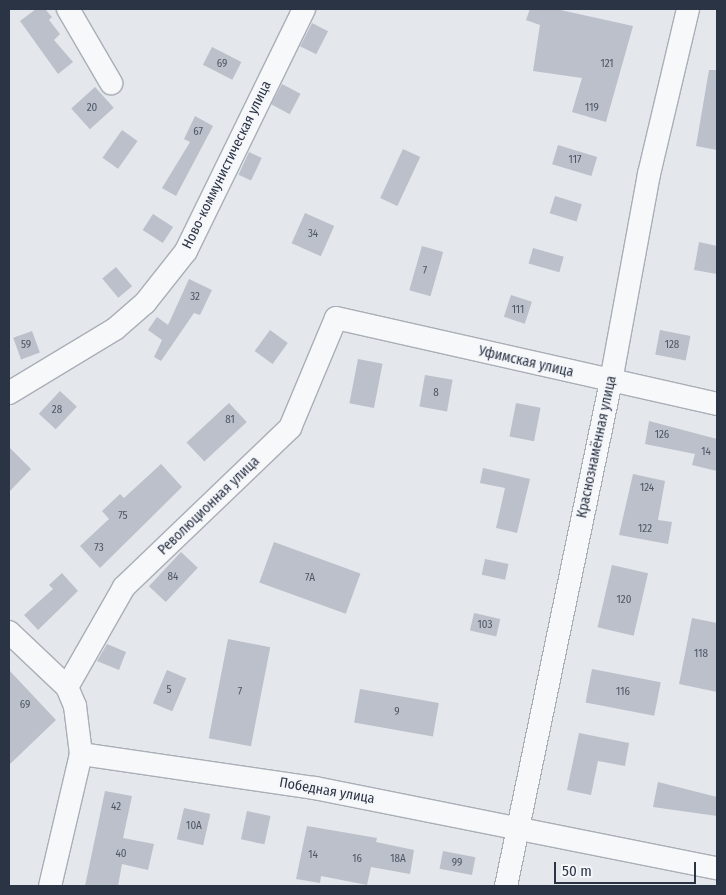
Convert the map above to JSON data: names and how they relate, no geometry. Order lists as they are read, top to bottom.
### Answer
{
  "streets": {
    "street": [
      "Ново-коммунистическая улица",
      "Уфимская улица",
      "Краснознамённая улица",
      "Революционная улица",
      "Победная улица"
    ]
  },
  "crossings": [
    ["Уфимская улица", "Краснознамённая улица"],
    ["Уфимская улица", "Революционная улица"],
    ["Краснознамённая улица", "Победная улица"]
  ],
  "house_numbers": [
    "69",
    "121",
    "20",
    "119",
    "67",
    "117",
    "34",
    "7",
    "32",
    "111",
    "59",
    "128",
    "8",
    "28",
    "81",
    "126",
    "14",
    "124",
    "75",
    "122",
    "73",
    "84",
    "7А",
    "120",
    "103",
    "118",
    "5",
    "7",
    "116",
    "69",
    "9",
    "42",
    "10А",
    "40",
    "14",
    "16",
    "18А",
    "99"
  ],
  "scale_bar": "50 m"
}
